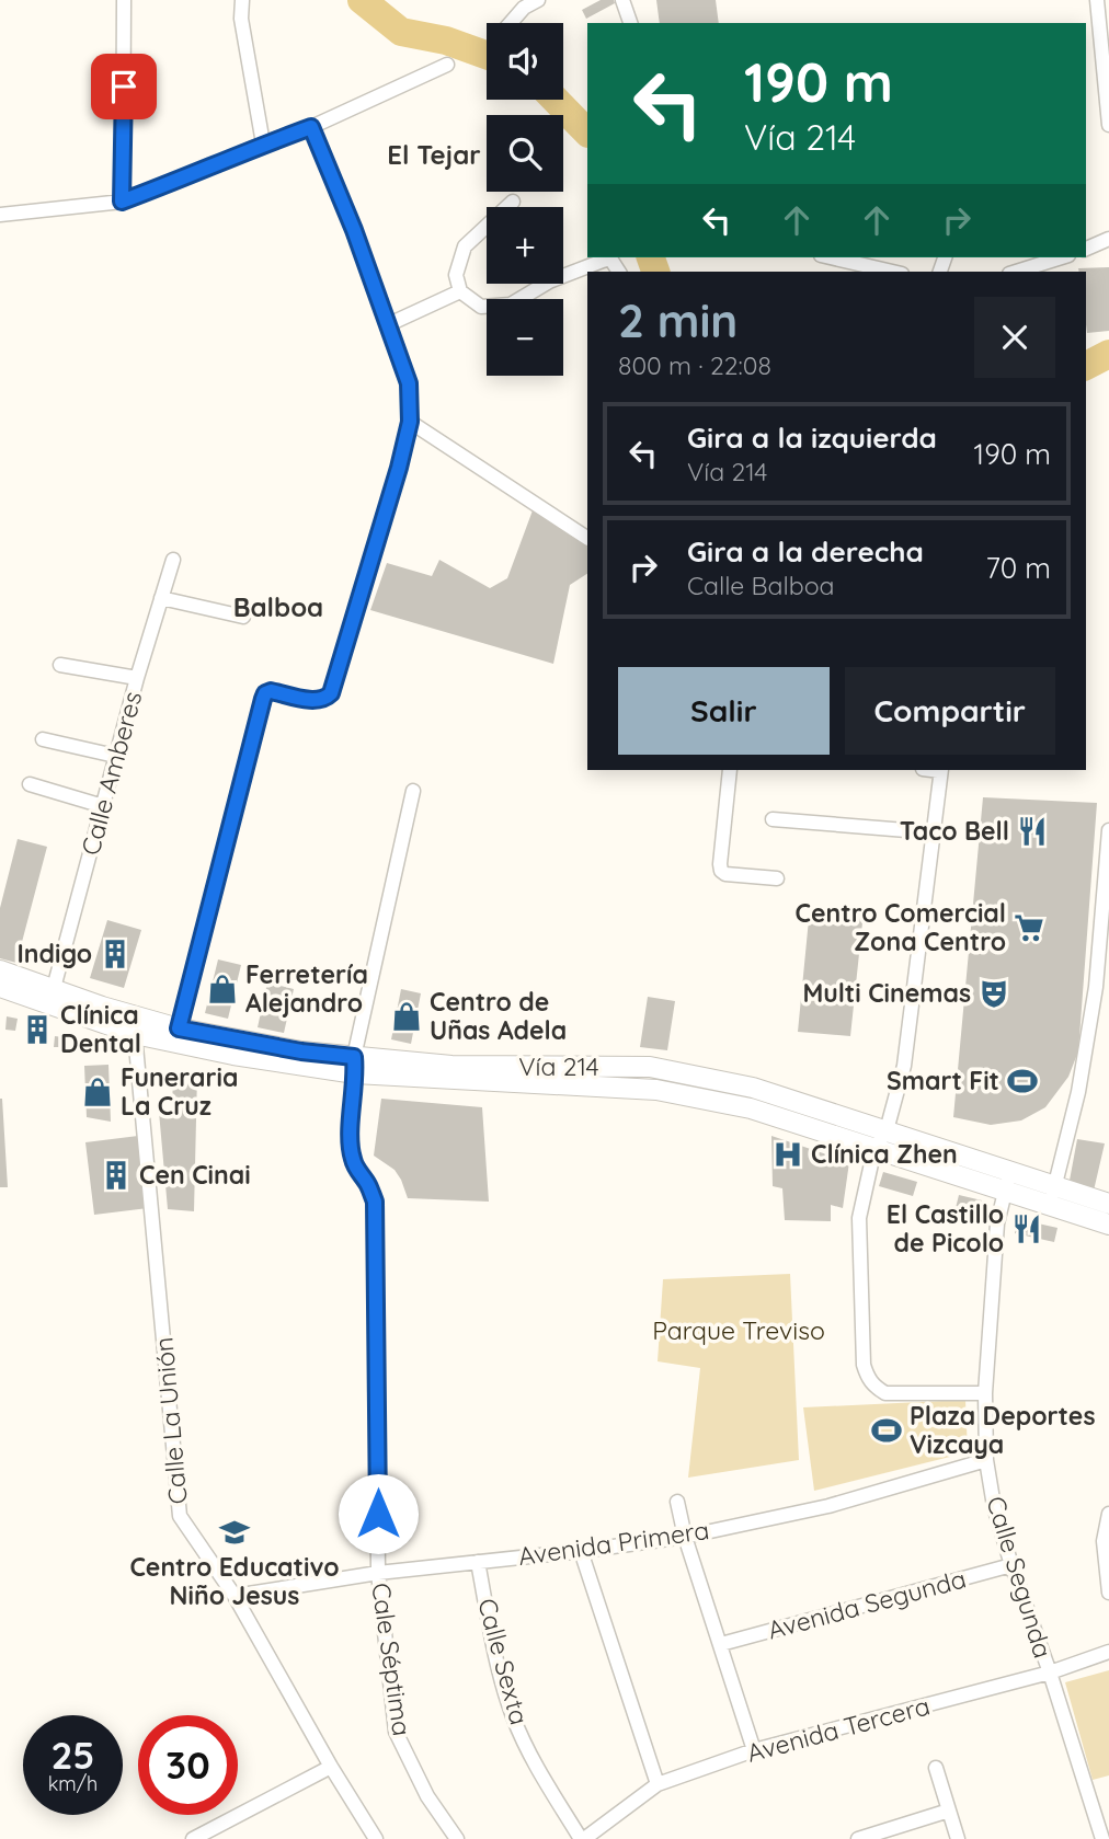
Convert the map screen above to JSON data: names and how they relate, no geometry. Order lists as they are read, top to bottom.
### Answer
{
  "streets": {
    "main road": ["Vía 214"],
    "street": [
      "Calle Amberes",
      "Calle La Unión",
      "Avenida Primera",
      "Calle Segunda",
      "Avenida Segunda",
      "Cale Séptima",
      "Calle Sexta",
      "Avenida Tercera"
    ]
  },
  "crossings": [
    ["Calle Amberes", "Vía 214"],
    ["Vía 214", "Calle La Unión"],
    ["Vía 214", "Calle Segunda"],
    ["Vía 214", "Cale Séptima"],
    ["Calle La Unión", "Avenida Primera"],
    ["Avenida Primera", "Calle Segunda"],
    ["Avenida Primera", "Cale Séptima"],
    ["Avenida Primera", "Calle Sexta"],
    ["Calle Segunda", "Avenida Segunda"],
    ["Calle Segunda", "Avenida Tercera"],
    ["Calle Sexta", "Avenida Tercera"]
  ],
  "districts": ["El Tejar", "Balboa"],
  "parks": ["Parque Treviso"],
  "places": {
    "restaurant": ["Taco Bell", "El Castillo de Picolo"],
    "supermarket": ["Centro Comercial Zona Centro"],
    "building": ["Indigo", "Clínica Dental", "Cen Cinai"],
    "shop": ["Ferretería Alejandro", "Centro de Uñas Adela", "Funeraria La Cruz"],
    "theatre": ["Multi Cinemas"],
    "sports": ["Smart Fit", "Plaza Deportes Vizcaya"],
    "hospital": ["Clínica Zhen"],
    "school or university": ["Centro Educativo Niño Jesus"]
  },
  "page": {
    "map_buttons": ["+", "−"],
    "turn": ["190 m", "Vía 214"],
    "heading": ["2 min", "800 m · 22:08"],
    "list": [
      {
        "name": "Gira a la izquierda",
        "note": "Vía 214",
        "value": "190 m"
      },
      {
        "name": "Gira a la derecha",
        "note": "Calle Balboa",
        "value": "70 m"
      }
    ],
    "buttons": ["Salir", "Compartir"],
    "speed": "25 km/h",
    "limit": "30"
  }
}
